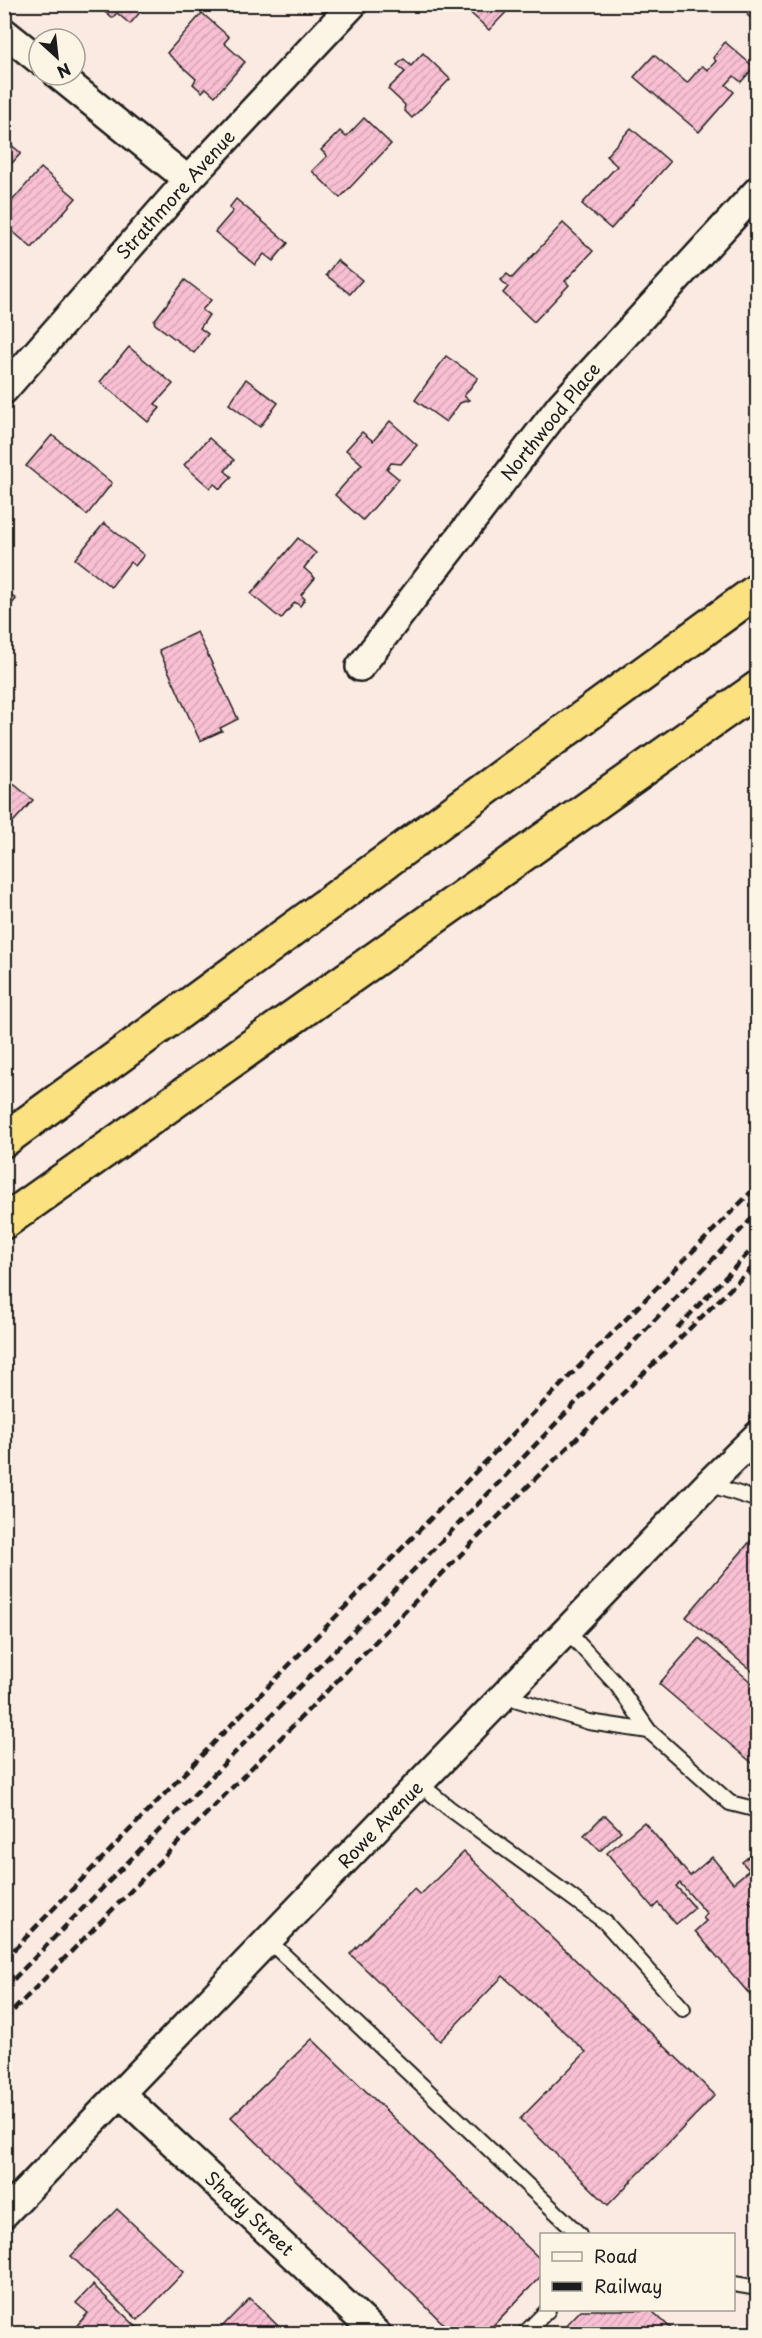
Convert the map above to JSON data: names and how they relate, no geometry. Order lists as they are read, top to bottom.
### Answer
{
  "streets": {
    "street": [
      "Strathmore Avenue",
      "Northwood Place",
      "Rowe Avenue",
      "Shady Street"
    ]
  },
  "crossings": [
    ["Rowe Avenue", "Shady Street"]
  ],
  "legend": ["Road", "Railway"],
  "north": "bottom right"
}
